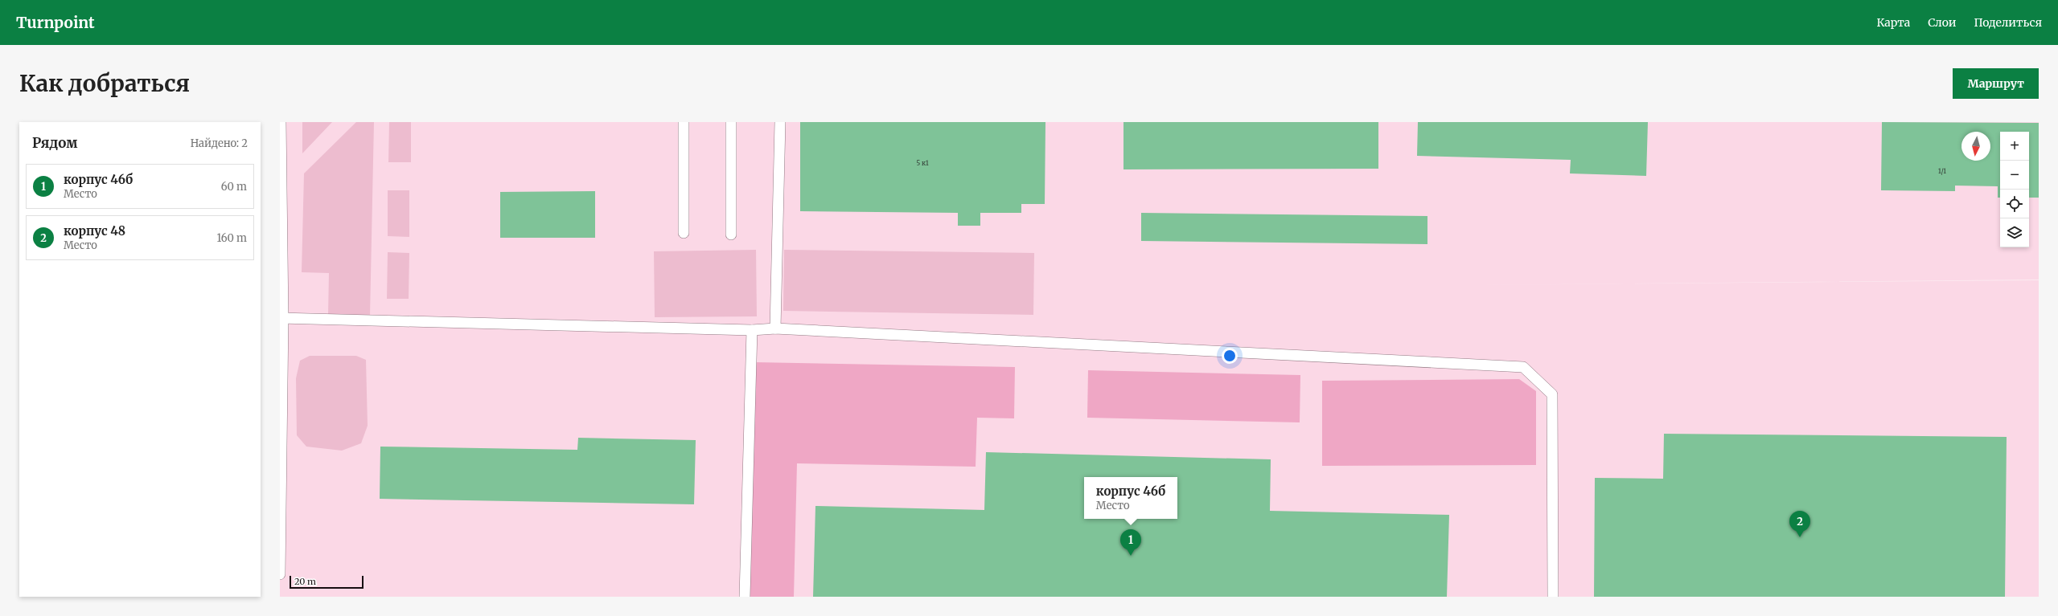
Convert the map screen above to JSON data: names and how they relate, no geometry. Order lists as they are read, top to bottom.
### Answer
{
  "house_numbers": ["5 к1", "1/1"],
  "scale_bar": "20 m",
  "north": "bottom",
  "page": {
    "header": "Turnpoint",
    "nav": ["Карта", "Слои", "Поделиться"],
    "buttons": "Маршрут",
    "title": "Как добраться",
    "heading": ["Рядом", "Найдено: 2"],
    "map_buttons": ["+", "−"],
    "list": [
      {
        "mark": "1",
        "name": "корпус 46б",
        "note": "Место",
        "value": "60 m"
      },
      {
        "mark": "2",
        "name": "корпус 48",
        "note": "Место",
        "value": "160 m"
      }
    ],
    "popup": ["корпус 46б", "Место"],
    "pins": ["2", "1"],
    "scale": "20 m"
  }
}
